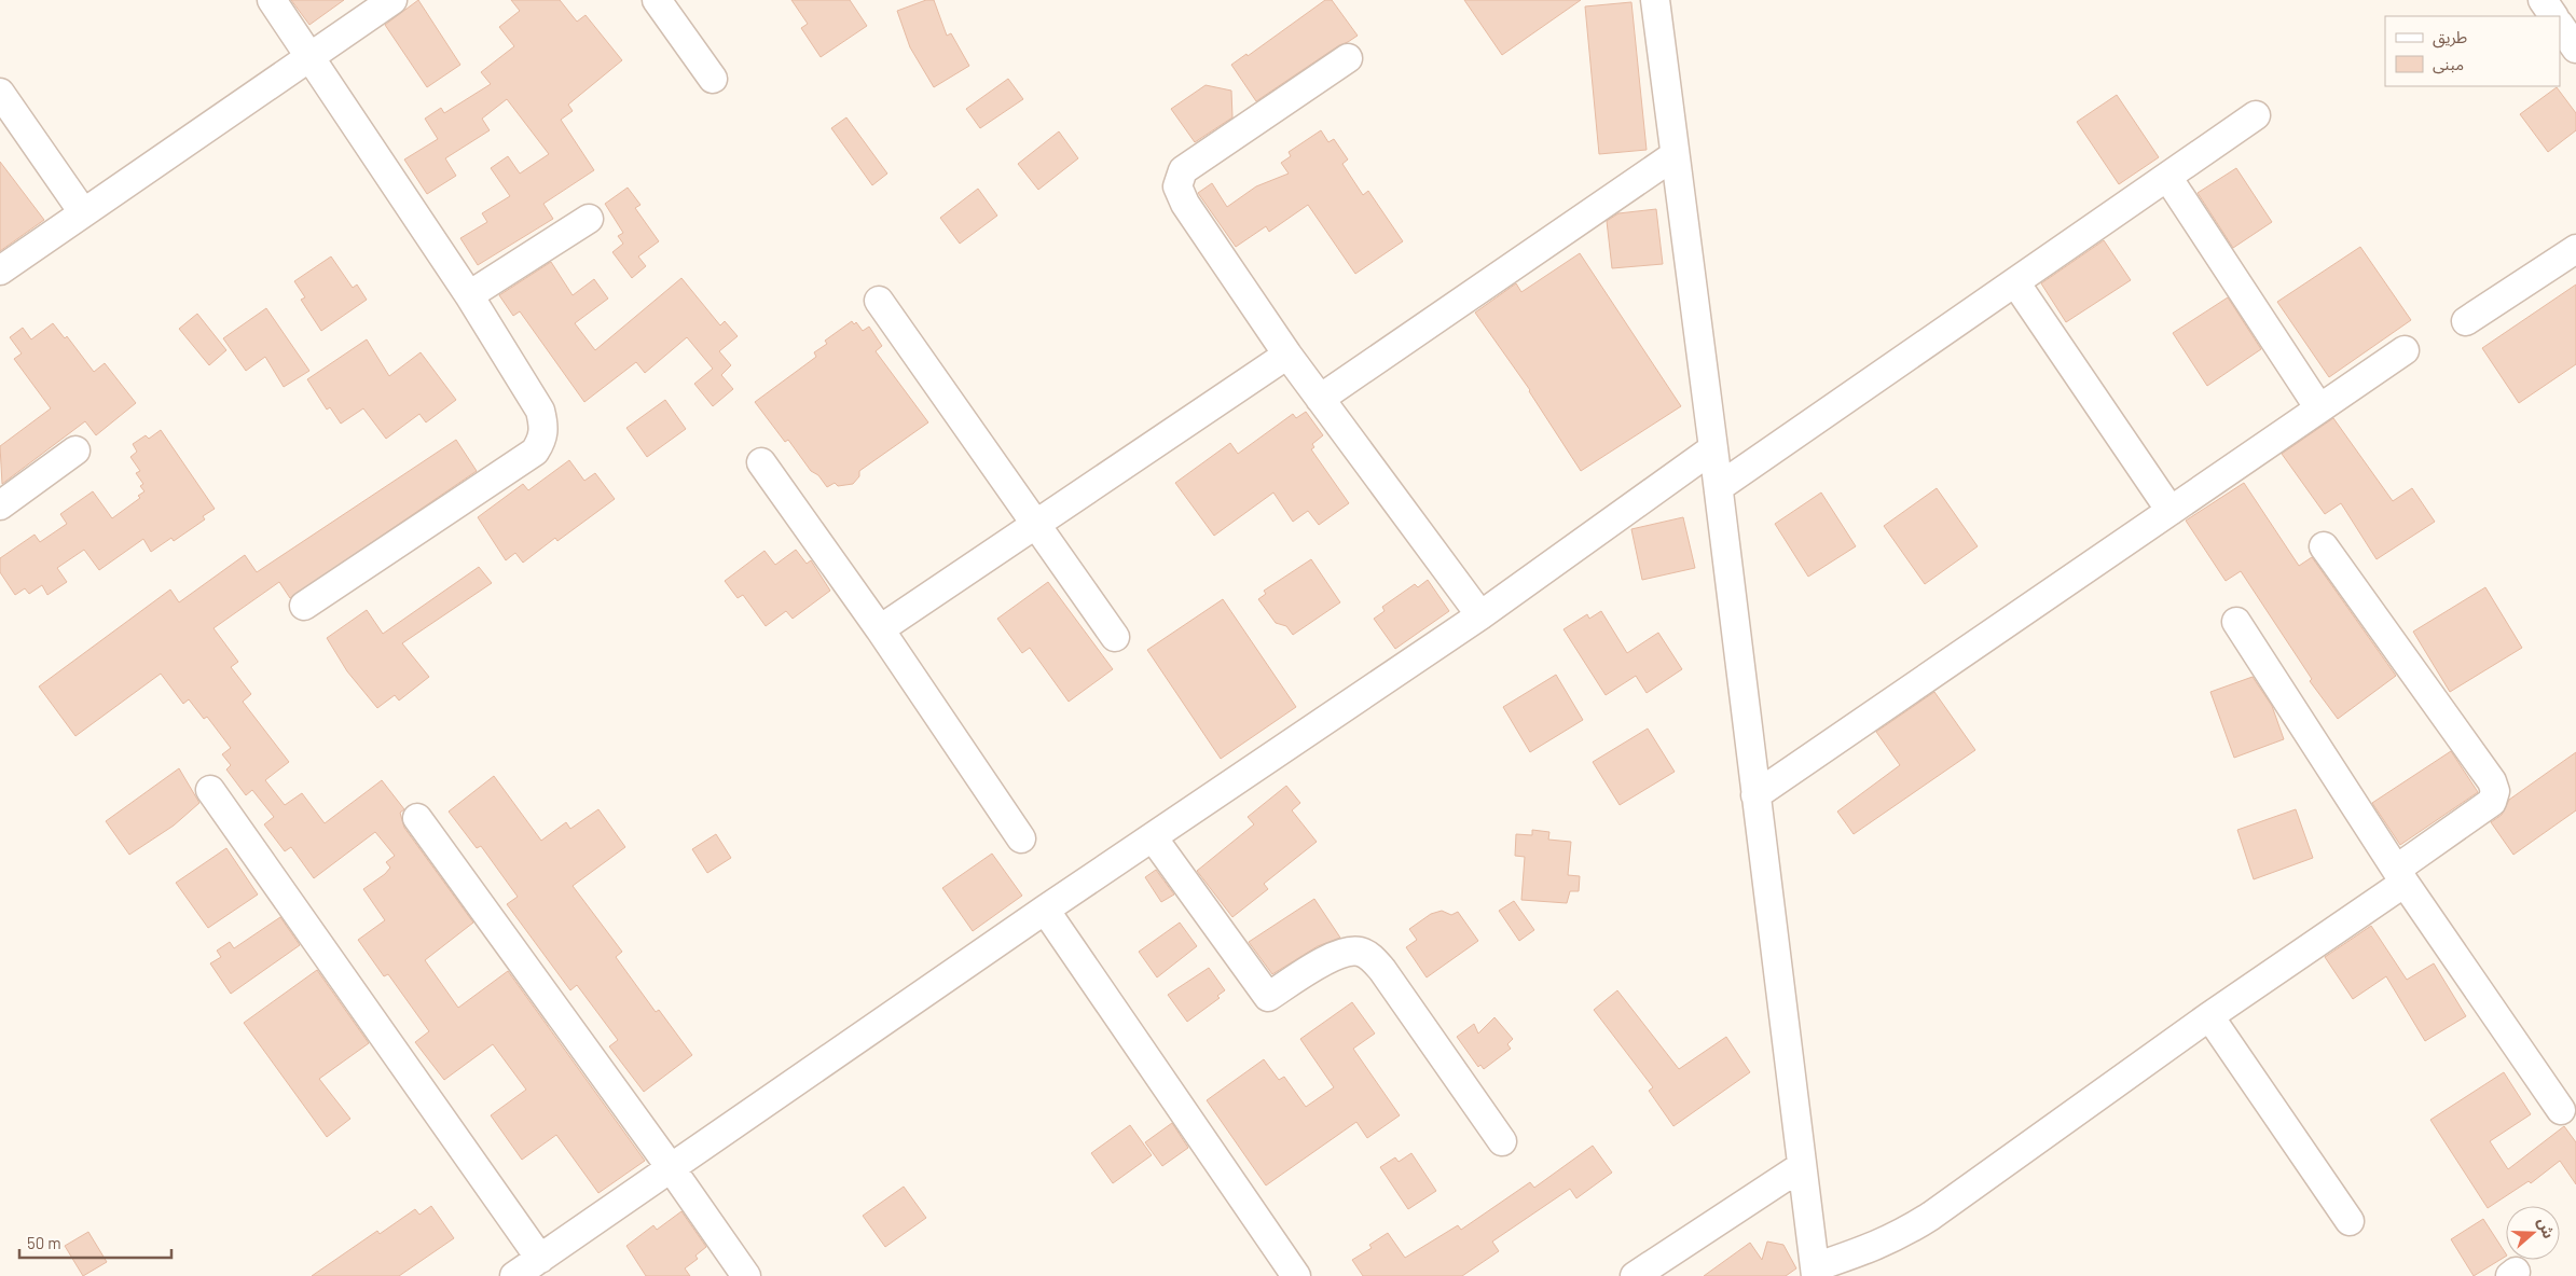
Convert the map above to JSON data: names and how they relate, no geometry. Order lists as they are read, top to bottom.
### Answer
{
  "legend": ["طريق", "مبنى"],
  "scale_bar": "50 m",
  "north": "right"
}
